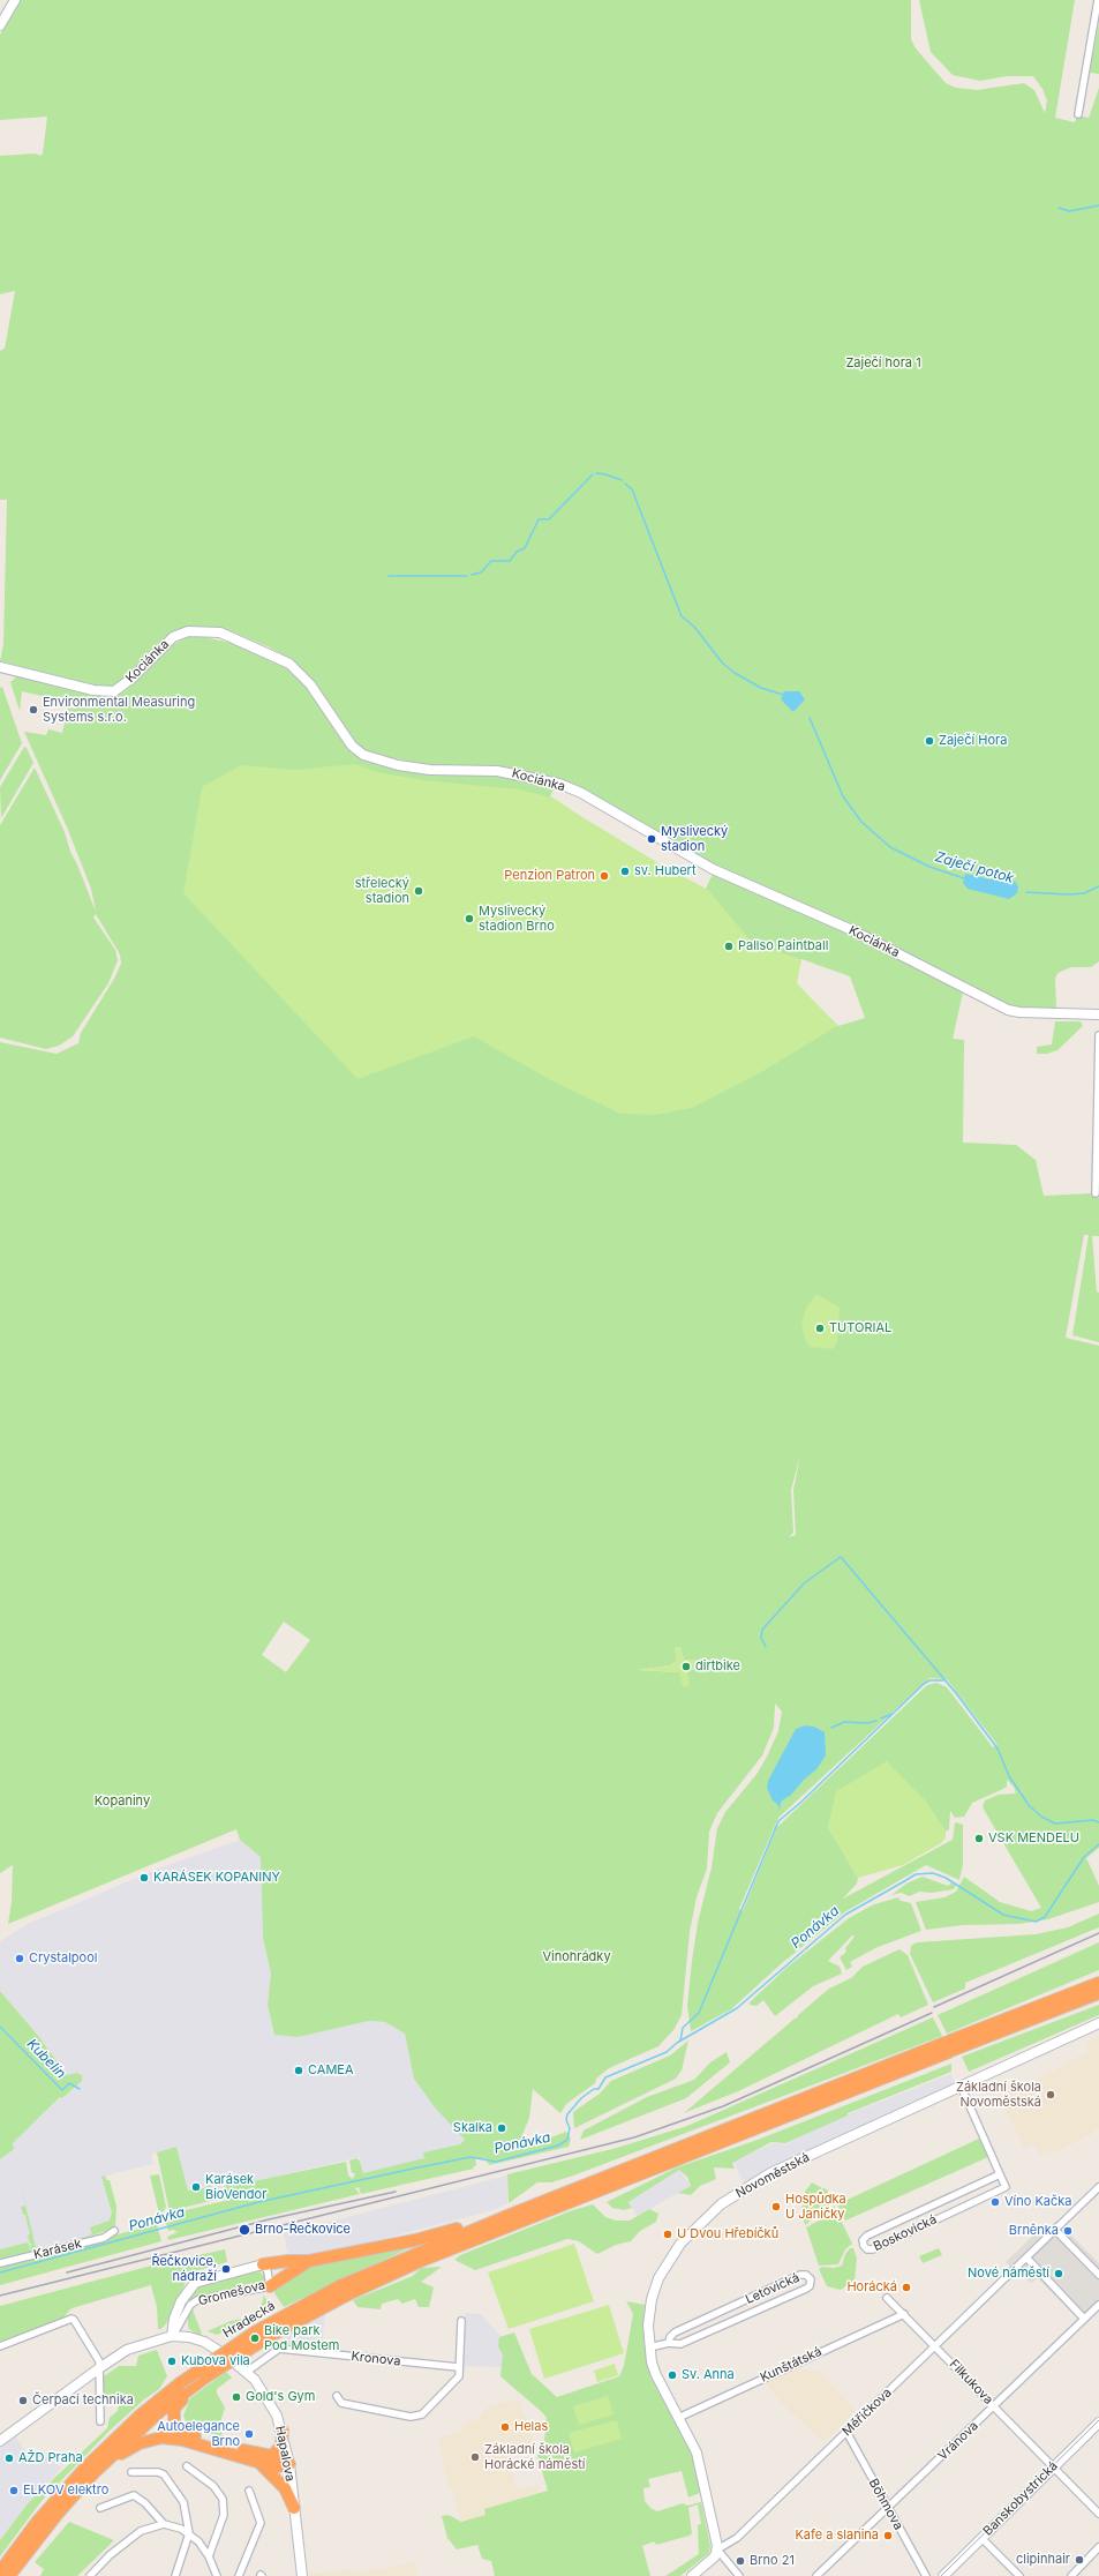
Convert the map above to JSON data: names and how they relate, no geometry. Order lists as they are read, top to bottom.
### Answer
{
  "streets": {
    "highway": ["Hradecká"],
    "street": [
      "Kociánka",
      "Novoměstská",
      "Boskovická",
      "Karásek",
      "Letovická",
      "Gromešova",
      "Kronova",
      "Kunštátská",
      "Filkukova",
      "Měřičkova",
      "Vránova",
      "Hapalova",
      "Banskobystrická",
      "Böhmova"
    ]
  },
  "crossings": [
    ["Novoměstská", "Boskovická"],
    ["Novoměstská", "Letovická"],
    ["Novoměstská", "Kunštátská"],
    ["Novoměstská", "Měřičkova"],
    ["Gromešova", "Hapalova"],
    ["Kronova", "Hapalova"],
    ["Kunštátská", "Filkukova"],
    ["Filkukova", "Měřičkova"],
    ["Filkukova", "Vránova"],
    ["Filkukova", "Banskobystrická"],
    ["Měřičkova", "Böhmova"],
    ["Vránova", "Böhmova"]
  ],
  "water": ["Zaječí potok", "Ponávka", "Kubelín"],
  "parks": ["Zaječí hora 1", "Kopaniny", "Vinohrádky"],
  "places": [
    "Environmental Measuring Systems s.r.o.",
    "Zaječí Hora",
    "Myslivecký stadion",
    "sv. Hubert",
    "Penzion Patron",
    "střelecký stadion",
    "Myslivecký stadion Brno",
    "Pallso Paintball",
    "TUTORIAL",
    "dirtbike",
    "VSK MENDELU",
    "KARÁSEK KOPANINY",
    "Crystalpool",
    "CAMEA",
    "Základní škola Novoměstská",
    "Skalka",
    "Karásek BioVendor",
    "Víno Kačka",
    "Hospůdka U Janičky",
    "Brno-Řečkovice",
    "Brněnka",
    "U Dvou Hřebíčků",
    "Řečkovice, nádraží",
    "Nové náměstí",
    "Horácká",
    "Bike park Pod Mostem",
    "Kubova vila",
    "Sv. Anna",
    "Gold's Gym",
    "Čerpací technika",
    "Helas",
    "Autoelegance Brno",
    "Základní škola Horácké náměstí",
    "AŽD Praha",
    "ELKOV elektro",
    "Kafe a slanina",
    "clipinhair",
    "Brno 21"
  ]
}
